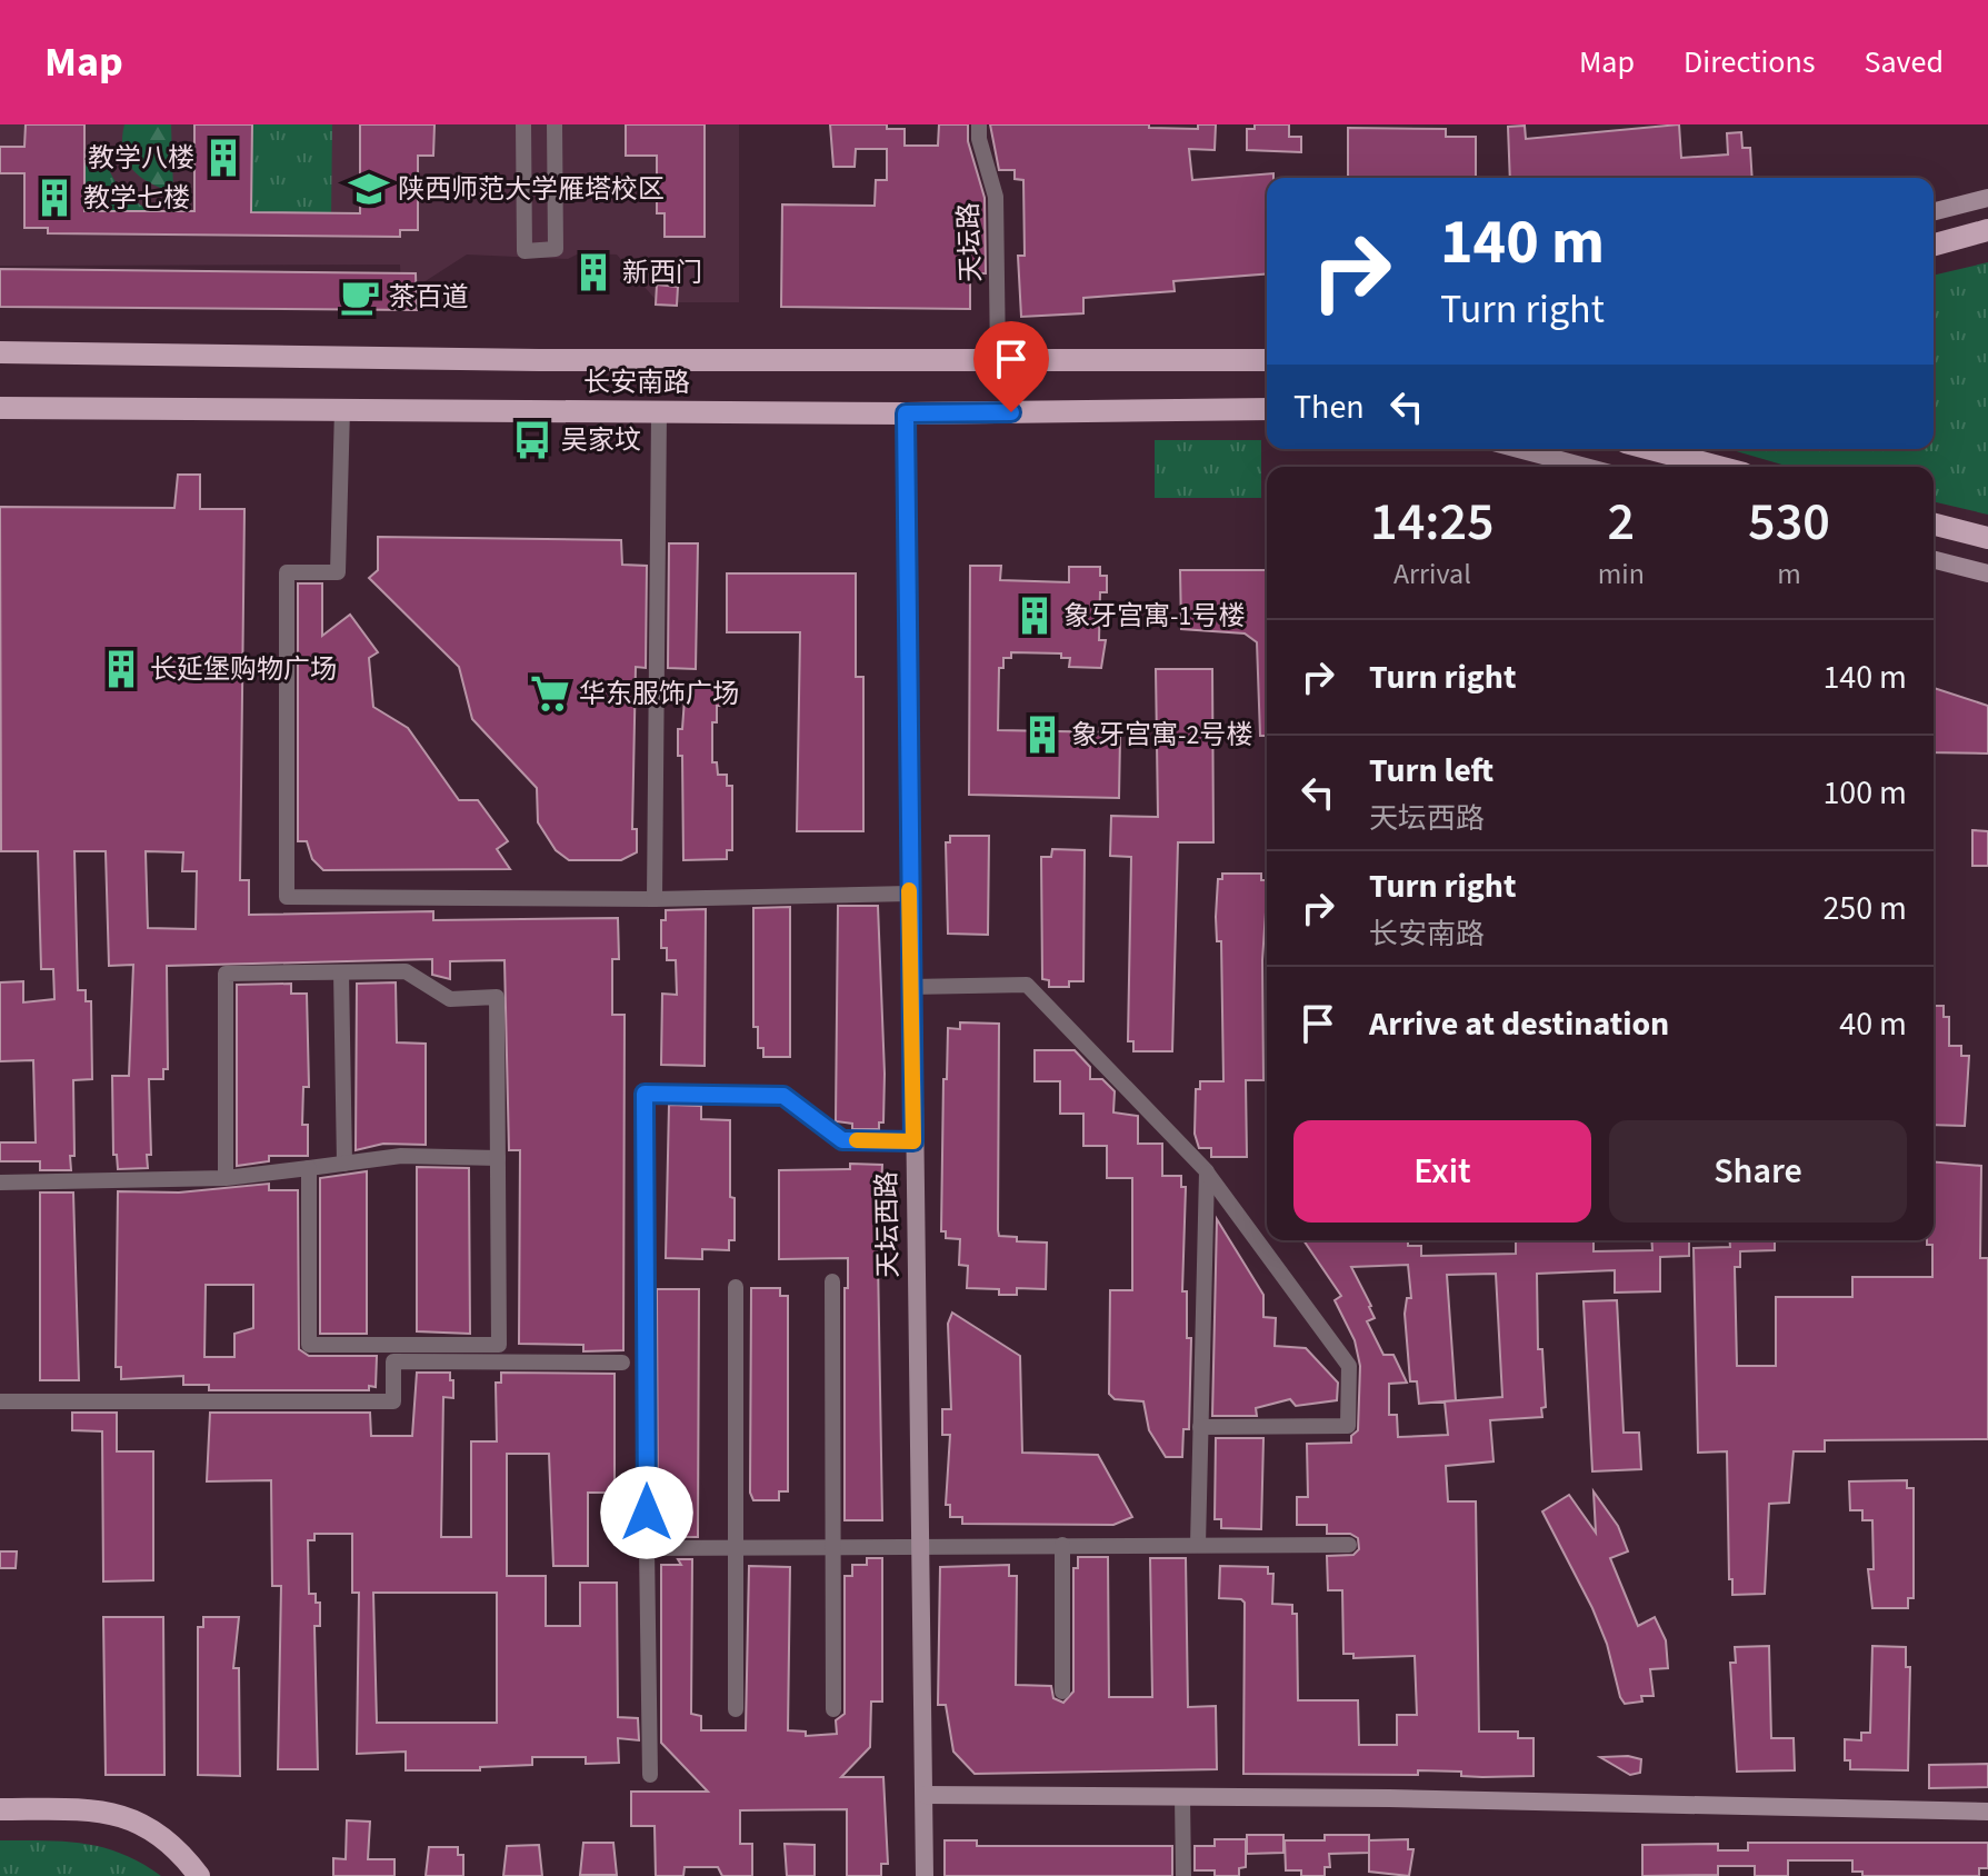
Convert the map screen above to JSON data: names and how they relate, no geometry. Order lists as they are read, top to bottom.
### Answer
{
  "streets": {
    "main road": ["长安南路"],
    "street": ["天坛路", "天坛西路"]
  },
  "crossings": [
    ["天坛路", "长安南路"],
    ["长安南路", "天坛西路"]
  ],
  "places": {
    "building": [
      "教学八楼",
      "教学七楼",
      "新西门",
      "象牙宫寓-1号楼",
      "长延堡购物广场",
      "象牙宫寓-2号楼"
    ],
    "school or university": ["陕西师范大学雁塔校区"],
    "cafe": ["茶百道"],
    "bus stop": ["吴家坟"],
    "supermarket": ["华东服饰广场"]
  },
  "page": {
    "header": "Map",
    "nav": ["Map", "Directions", "Saved"],
    "turn": ["140 m", "Turn right"],
    "then": "Then",
    "eta": [
      "14:25",
      "Arrival",
      "2",
      "min",
      "530",
      "m"
    ],
    "list": [
      {
        "name": "Turn right",
        "value": "140 m"
      },
      {
        "name": "Turn left",
        "note": "天坛西路",
        "value": "100 m"
      },
      {
        "name": "Turn right",
        "note": "长安南路",
        "value": "250 m"
      },
      {
        "name": "Arrive at destination",
        "value": "40 m"
      }
    ],
    "buttons": ["Exit", "Share"]
  }
}
